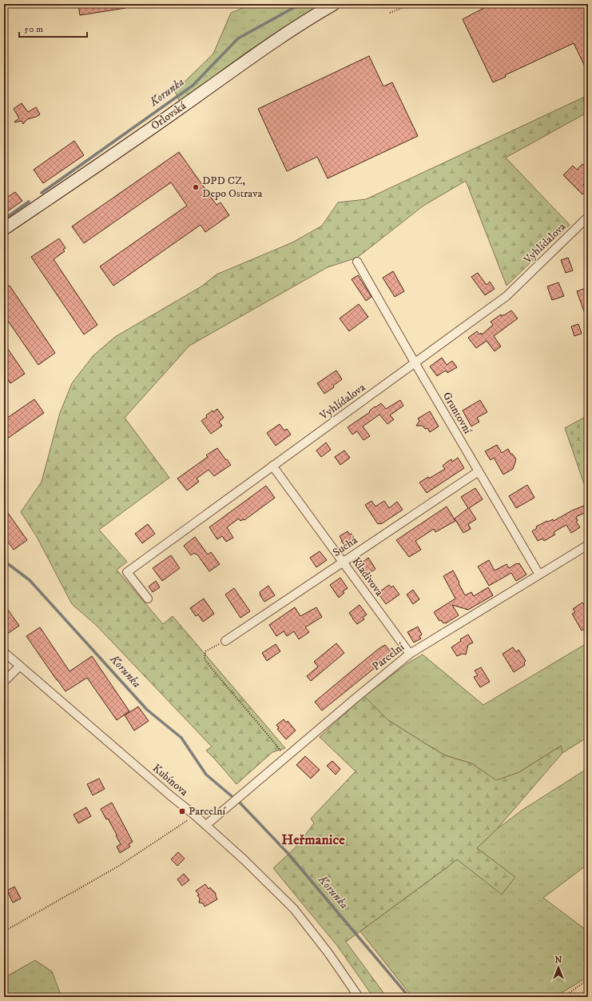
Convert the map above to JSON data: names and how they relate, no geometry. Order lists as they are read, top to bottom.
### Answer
{
  "streets": {
    "main road": ["Orlovská"],
    "street": [
      "Vyhlídalova",
      "Gruntovní",
      "Suchá",
      "Kladivova",
      "Parcelní",
      "Kubínova"
    ]
  },
  "crossings": [
    ["Vyhlídalova", "Gruntovní"],
    ["Vyhlídalova", "Kladivova"],
    ["Gruntovní", "Suchá"],
    ["Gruntovní", "Parcelní"],
    ["Suchá", "Kladivova"],
    ["Kladivova", "Parcelní"],
    ["Parcelní", "Kubínova"]
  ],
  "districts": ["Heřmanice"],
  "water": ["Korunka"],
  "places": {
    "other": ["DPD CZ, Depo Ostrava"],
    "transit": ["Parcelní"]
  },
  "scale_bar": "50 m",
  "north": "top"
}
